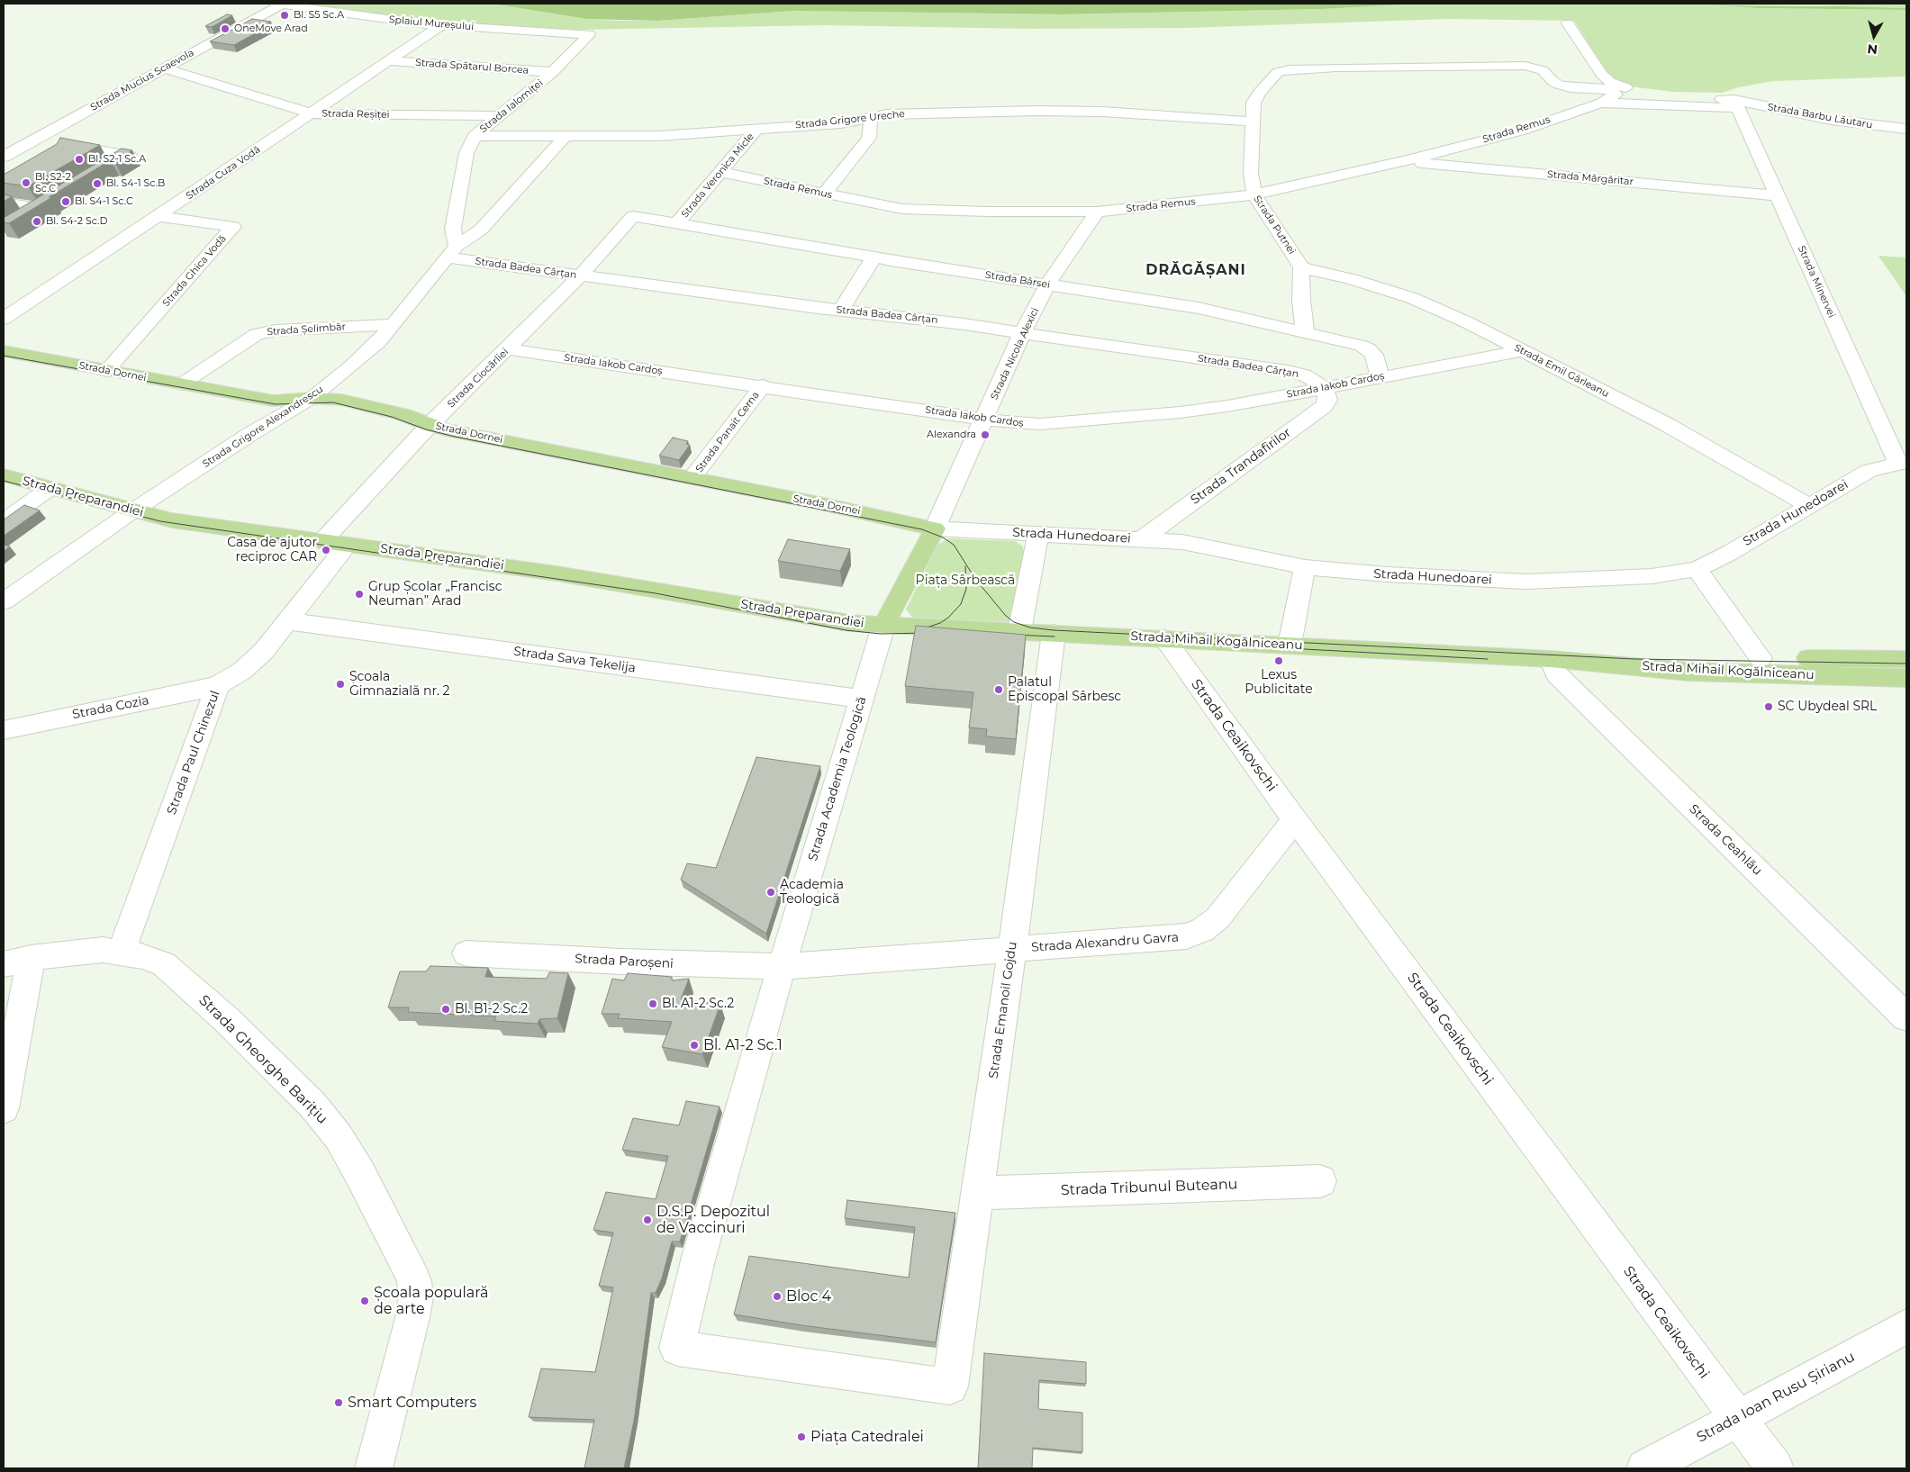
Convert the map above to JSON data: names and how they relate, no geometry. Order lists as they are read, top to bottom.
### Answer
{
  "streets": {
    "main road": ["Strada Dornei", "Strada Preparandiei", "Strada Mihail Kogălniceanu"],
    "street": [
      "Splaiul Mureșului",
      "Strada Spătarul Borcea",
      "Strada Mucius Scaevola",
      "Strada Ialomiței",
      "Strada Reșiței",
      "Strada Barbu Lăutaru",
      "Strada Grigore Ureche",
      "Strada Remus",
      "Strada Cuza Vodă",
      "Strada Veronica Micle",
      "Strada Mărgăritar",
      "Strada Putnei",
      "Strada Badea Cârțan",
      "Strada Ghica Vodă",
      "Strada Bârsei",
      "Strada Minervei",
      "Strada Șelimbăr",
      "Strada Nicola Alexici",
      "Strada Iakob Cardoș",
      "Strada Emil Gârleanu",
      "Strada Ciocârliei",
      "Strada Grigore Alexandrescu",
      "Strada Panait Cerna",
      "Strada Trandafirilor",
      "Strada Hunedoarei",
      "Strada Sava Tekelija",
      "Strada Cozia",
      "Strada Ceaikovschi",
      "Strada Paul Chinezul",
      "Strada Academia Teologică",
      "Strada Ceahlău",
      "Strada Alexandru Gavra",
      "Strada Paroșeni",
      "Strada Emanoil Gojdu",
      "Strada Gheorghe Barițiu",
      "Strada Tribunul Buteanu",
      "Strada Ioan Rusu Șirianu"
    ]
  },
  "crossings": [
    ["Splaiul Mureșului", "Strada Mucius Scaevola"],
    ["Splaiul Mureșului", "Strada Ialomiței"],
    ["Splaiul Mureșului", "Strada Cuza Vodă"],
    ["Strada Spătarul Borcea", "Strada Ialomiței"],
    ["Strada Spătarul Borcea", "Strada Cuza Vodă"],
    ["Strada Mucius Scaevola", "Strada Reșiței"],
    ["Strada Ialomiței", "Strada Reșiței"],
    ["Strada Ialomiței", "Strada Grigore Ureche"],
    ["Strada Ialomiței", "Strada Badea Cârțan"],
    ["Strada Ialomiței", "Strada Grigore Alexandrescu"],
    ["Strada Reșiței", "Strada Cuza Vodă"],
    ["Strada Barbu Lăutaru", "Strada Minervei"],
    ["Strada Grigore Ureche", "Strada Veronica Micle"],
    ["Strada Grigore Ureche", "Strada Putnei"],
    ["Strada Grigore Ureche", "Strada Grigore Alexandrescu"],
    ["Strada Remus", "Strada Veronica Micle"],
    ["Strada Remus", "Strada Mărgăritar"],
    ["Strada Remus", "Strada Putnei"],
    ["Strada Remus", "Strada Nicola Alexici"],
    ["Strada Cuza Vodă", "Strada Ghica Vodă"],
    ["Strada Veronica Micle", "Strada Bârsei"],
    ["Strada Mărgăritar", "Strada Minervei"],
    ["Strada Putnei", "Strada Bârsei"],
    ["Strada Putnei", "Strada Emil Gârleanu"],
    ["Strada Badea Cârțan", "Strada Nicola Alexici"],
    ["Strada Badea Cârțan", "Strada Iakob Cardoș"],
    ["Strada Badea Cârțan", "Strada Ciocârliei"],
    ["Strada Badea Cârțan", "Strada Grigore Alexandrescu"],
    ["Strada Badea Cârțan", "Strada Trandafirilor"],
    ["Strada Ghica Vodă", "Strada Dornei"],
    ["Strada Bârsei", "Strada Nicola Alexici"],
    ["Strada Bârsei", "Strada Iakob Cardoș"],
    ["Strada Bârsei", "Strada Ciocârliei"],
    ["Strada Minervei", "Strada Hunedoarei"],
    ["Strada Șelimbăr", "Strada Dornei"],
    ["Strada Șelimbăr", "Strada Grigore Alexandrescu"],
    ["Strada Nicola Alexici", "Strada Iakob Cardoș"],
    ["Strada Nicola Alexici", "Strada Dornei"],
    ["Strada Nicola Alexici", "Strada Hunedoarei"],
    ["Strada Iakob Cardoș", "Strada Emil Gârleanu"],
    ["Strada Iakob Cardoș", "Strada Ciocârliei"],
    ["Strada Iakob Cardoș", "Strada Panait Cerna"],
    ["Strada Iakob Cardoș", "Strada Trandafirilor"],
    ["Strada Emil Gârleanu", "Strada Hunedoarei"],
    ["Strada Dornei", "Strada Ciocârliei"],
    ["Strada Dornei", "Strada Grigore Alexandrescu"],
    ["Strada Dornei", "Strada Panait Cerna"],
    ["Strada Dornei", "Strada Hunedoarei"],
    ["Strada Ciocârliei", "Strada Preparandiei"],
    ["Strada Grigore Alexandrescu", "Strada Preparandiei"],
    ["Strada Trandafirilor", "Strada Hunedoarei"],
    ["Strada Preparandiei", "Strada Mihail Kogălniceanu"],
    ["Strada Preparandiei", "Strada Paul Chinezul"],
    ["Strada Preparandiei", "Strada Academia Teologică"],
    ["Strada Mihail Kogălniceanu", "Strada Ceaikovschi"],
    ["Strada Mihail Kogălniceanu", "Strada Academia Teologică"],
    ["Strada Mihail Kogălniceanu", "Strada Ceahlău"],
    ["Strada Mihail Kogălniceanu", "Strada Emanoil Gojdu"],
    ["Strada Sava Tekelija", "Strada Paul Chinezul"],
    ["Strada Sava Tekelija", "Strada Academia Teologică"],
    ["Strada Cozia", "Strada Paul Chinezul"],
    ["Strada Ceaikovschi", "Strada Alexandru Gavra"],
    ["Strada Ceaikovschi", "Strada Ioan Rusu Șirianu"],
    ["Strada Paul Chinezul", "Strada Gheorghe Barițiu"],
    ["Strada Academia Teologică", "Strada Alexandru Gavra"],
    ["Strada Academia Teologică", "Strada Paroșeni"],
    ["Strada Academia Teologică", "Strada Emanoil Gojdu"],
    ["Strada Alexandru Gavra", "Strada Paroșeni"],
    ["Strada Alexandru Gavra", "Strada Emanoil Gojdu"],
    ["Strada Emanoil Gojdu", "Strada Tribunul Buteanu"]
  ],
  "districts": ["DRĂGĂȘANI"],
  "parks": ["Piața Sârbească"],
  "places": [
    "Bl. S5 Sc.A",
    "OneMove Arad",
    "Bl. S2-1 Sc.A",
    "Bl. S2-2 Sc.C",
    "Bl. S4-1 Sc.B",
    "Bl. S4-1 Sc.C",
    "Bl. S4-2 Sc.D",
    "Alexandra",
    "Casa de ajutor reciproc CAR",
    "Grup Școlar „Francisc Neuman” Arad",
    "Lexus Publicitate",
    "Școala Gimnazială nr. 2",
    "Palatul Episcopal Sârbesc",
    "SC Ubydeal SRL",
    "Academia Teologică",
    "Bl. A1-2 Sc.2",
    "Bl. B1-2 Sc.2",
    "Bl. A1-2 Sc.1",
    "D.S.P. Depozitul de Vaccinuri",
    "Bloc 4",
    "Școala populară de arte",
    "Smart Computers",
    "Piața Catedralei"
  ],
  "north": "bottom"
}
